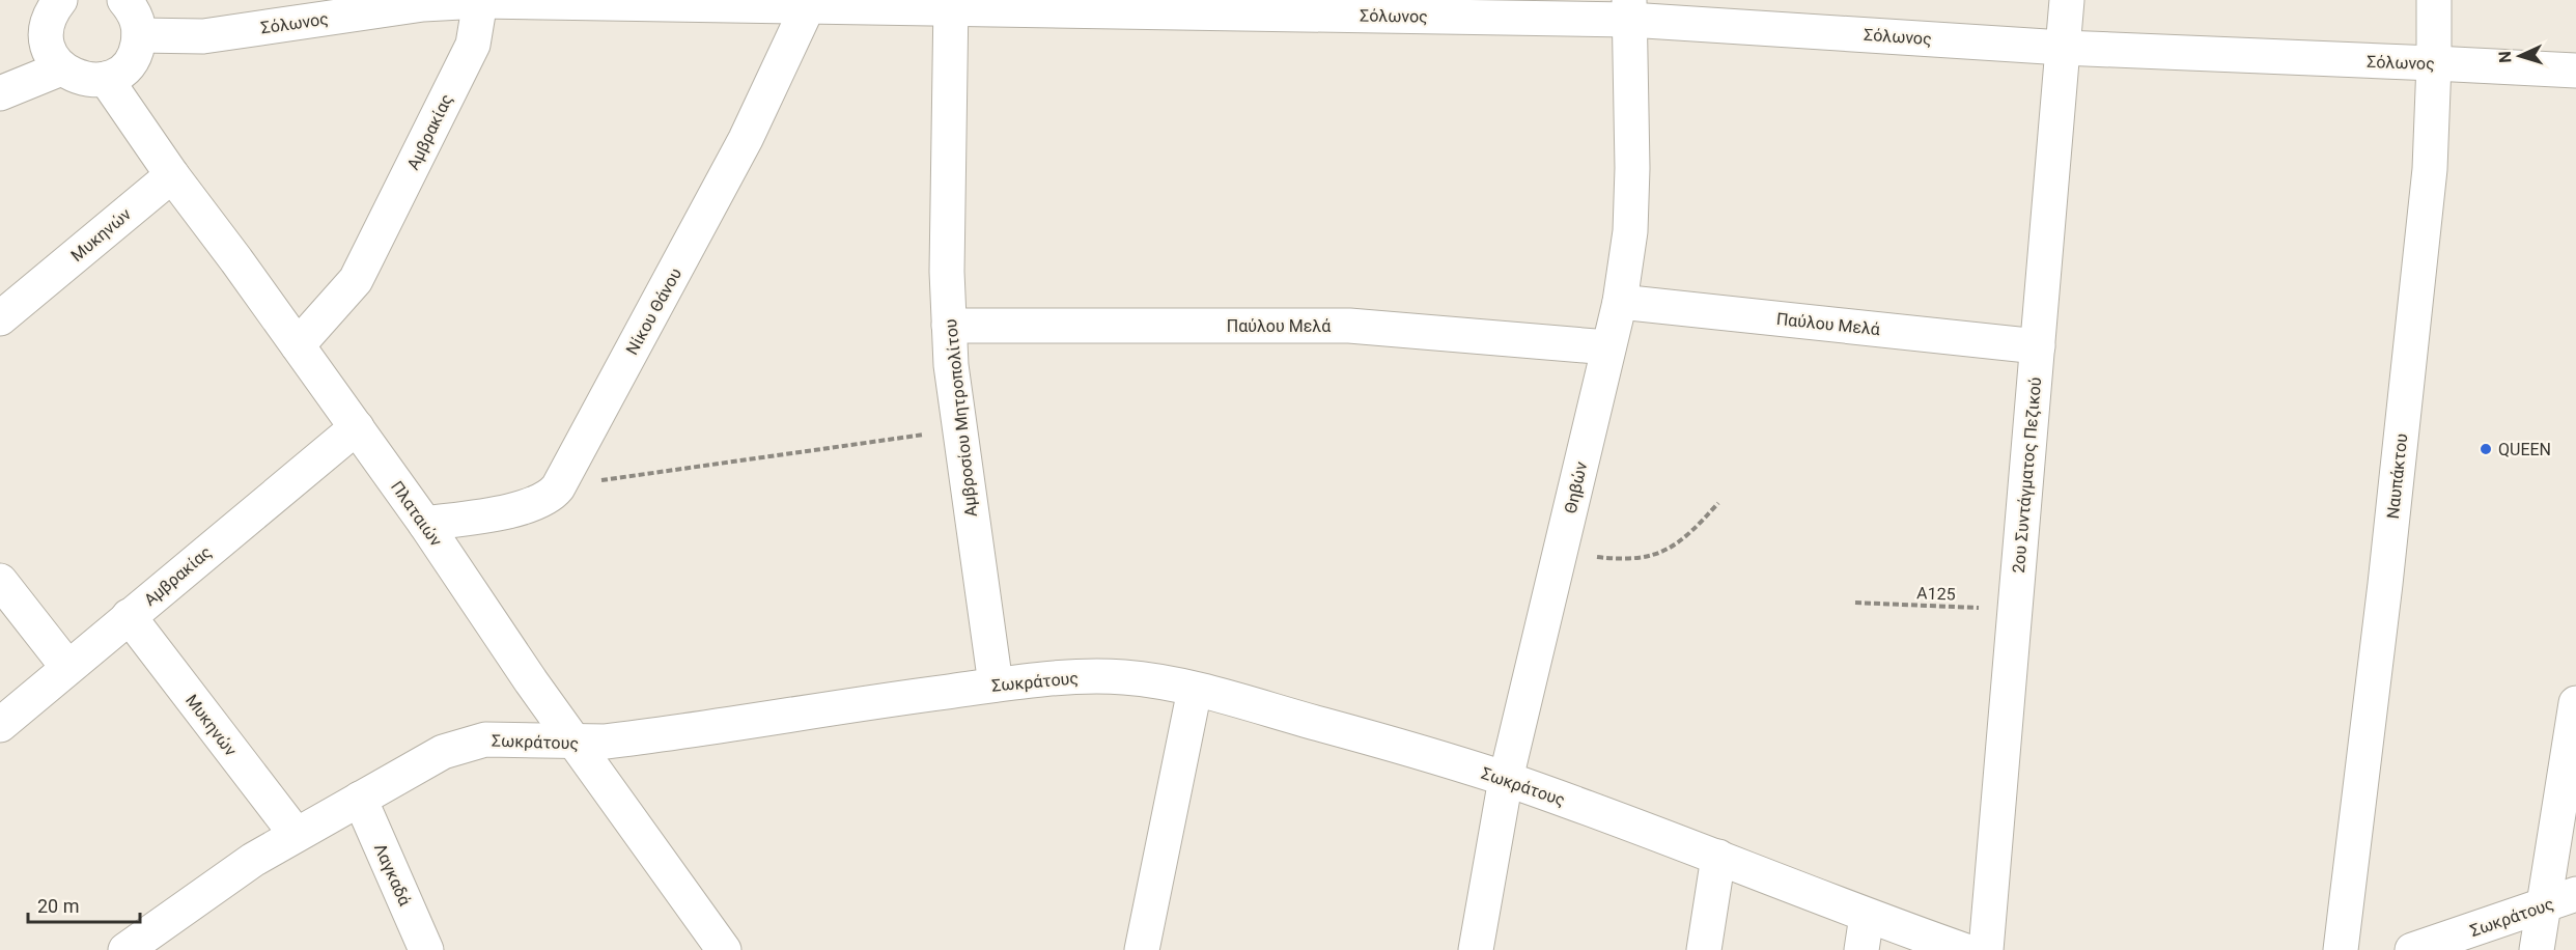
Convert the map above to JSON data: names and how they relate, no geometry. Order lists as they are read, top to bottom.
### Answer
{
  "streets": {
    "street": [
      "Σόλωνος",
      "Αμβρακίας",
      "Μυκηνών",
      "Νίκου Θάνου",
      "Παύλου Μελά",
      "Αμβροσίου Μητροπολίτου",
      "2ου Συντάγματος Πεζικού",
      "Ναυπάκτου",
      "Θηβών",
      "Πλαταιών",
      "Σωκράτους",
      "Λαγκαδά"
    ],
    "path": ["Α125"]
  },
  "crossings": [
    ["Σόλωνος", "Αμβρακίας"],
    ["Σόλωνος", "Νίκου Θάνου"],
    ["Σόλωνος", "Αμβροσίου Μητροπολίτου"],
    ["Σόλωνος", "2ου Συντάγματος Πεζικού"],
    ["Σόλωνος", "Ναυπάκτου"],
    ["Σόλωνος", "Θηβών"],
    ["Αμβρακίας", "Μυκηνών"],
    ["Αμβρακίας", "Πλαταιών"],
    ["Μυκηνών", "Πλαταιών"],
    ["Μυκηνών", "Σωκράτους"],
    ["Νίκου Θάνου", "Πλαταιών"],
    ["Παύλου Μελά", "Αμβροσίου Μητροπολίτου"],
    ["Παύλου Μελά", "2ου Συντάγματος Πεζικού"],
    ["Παύλου Μελά", "Θηβών"],
    ["Αμβροσίου Μητροπολίτου", "Σωκράτους"],
    ["2ου Συντάγματος Πεζικού", "Α125"],
    ["Θηβών", "Σωκράτους"],
    ["Πλαταιών", "Σωκράτους"],
    ["Σωκράτους", "Λαγκαδά"]
  ],
  "places": ["QUEEN"],
  "scale_bar": "20 m",
  "north": "left"
}
